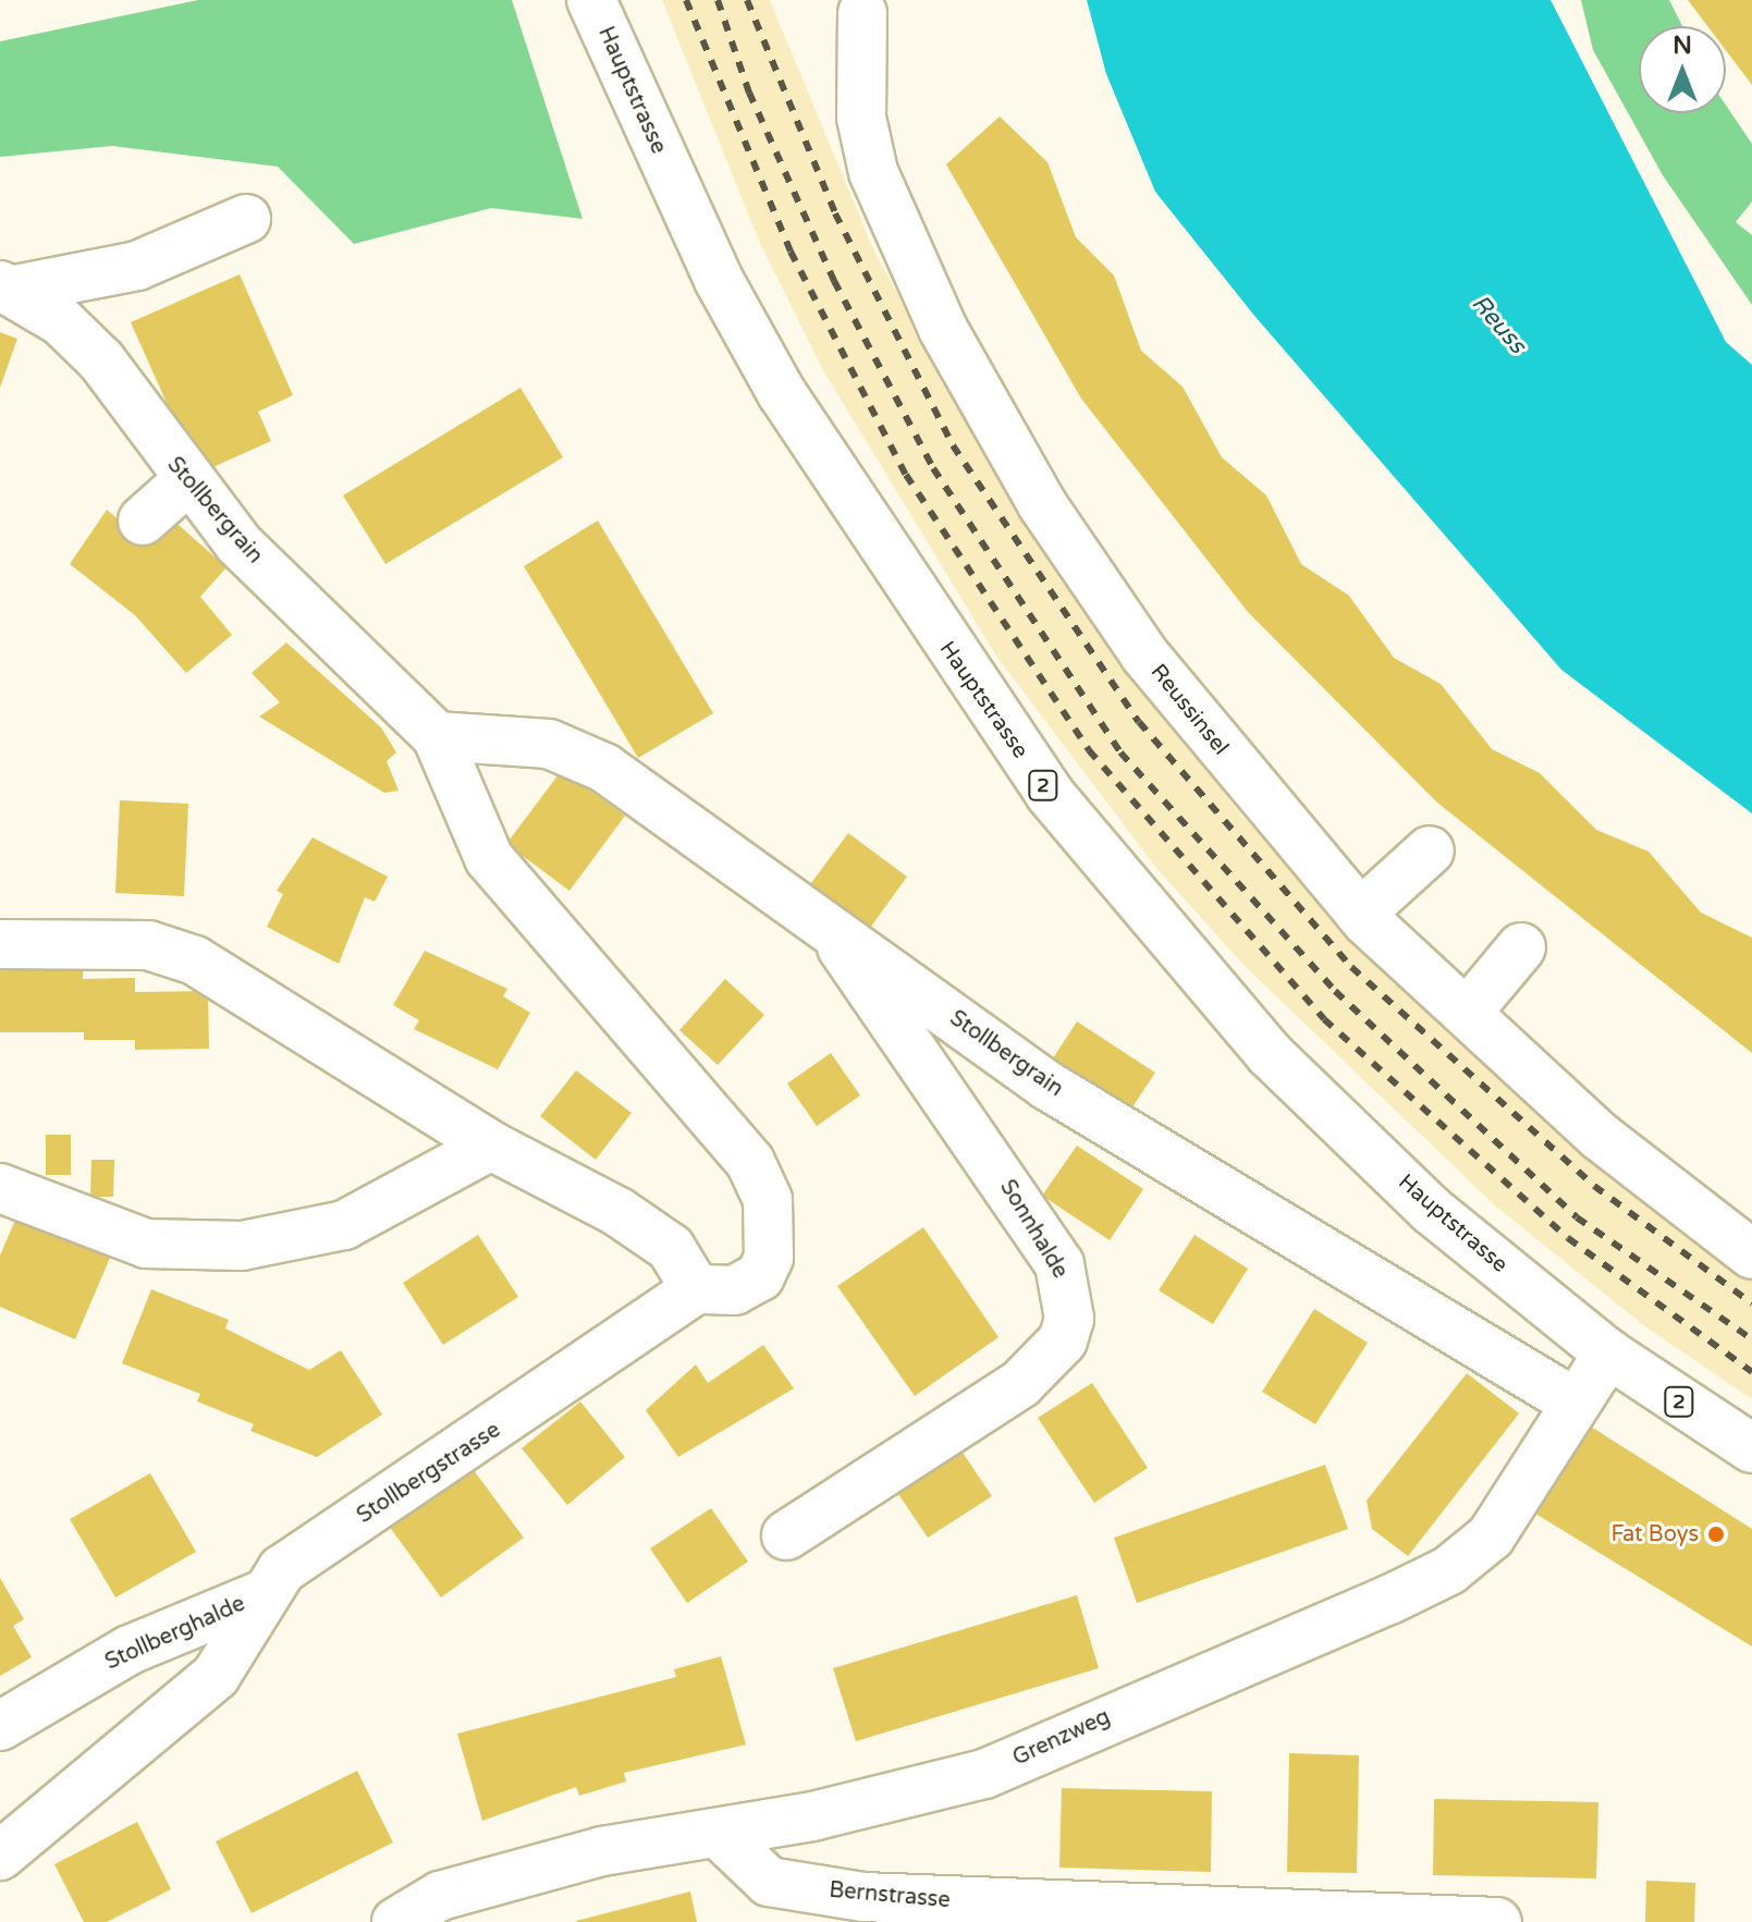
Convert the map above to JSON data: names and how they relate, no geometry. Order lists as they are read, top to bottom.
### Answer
{
  "streets": {
    "street": [
      "Hauptstrasse",
      "Stollbergrain",
      "Reussinsel",
      "2",
      "Sonnhalde",
      "Stollbergstrasse",
      "Stollberghalde",
      "Grenzweg",
      "Bernstrasse"
    ]
  },
  "crossings": [
    ["Hauptstrasse", "2"],
    ["Hauptstrasse", "Grenzweg"],
    ["Stollbergrain", "Sonnhalde"],
    ["Stollbergrain", "Stollbergstrasse"],
    ["Stollbergrain", "Grenzweg"],
    ["2", "Grenzweg"],
    ["Stollbergstrasse", "Stollberghalde"],
    ["Grenzweg", "Bernstrasse"]
  ],
  "water": ["Reuss"],
  "places": ["Fat Boys"],
  "north": "top"
}
